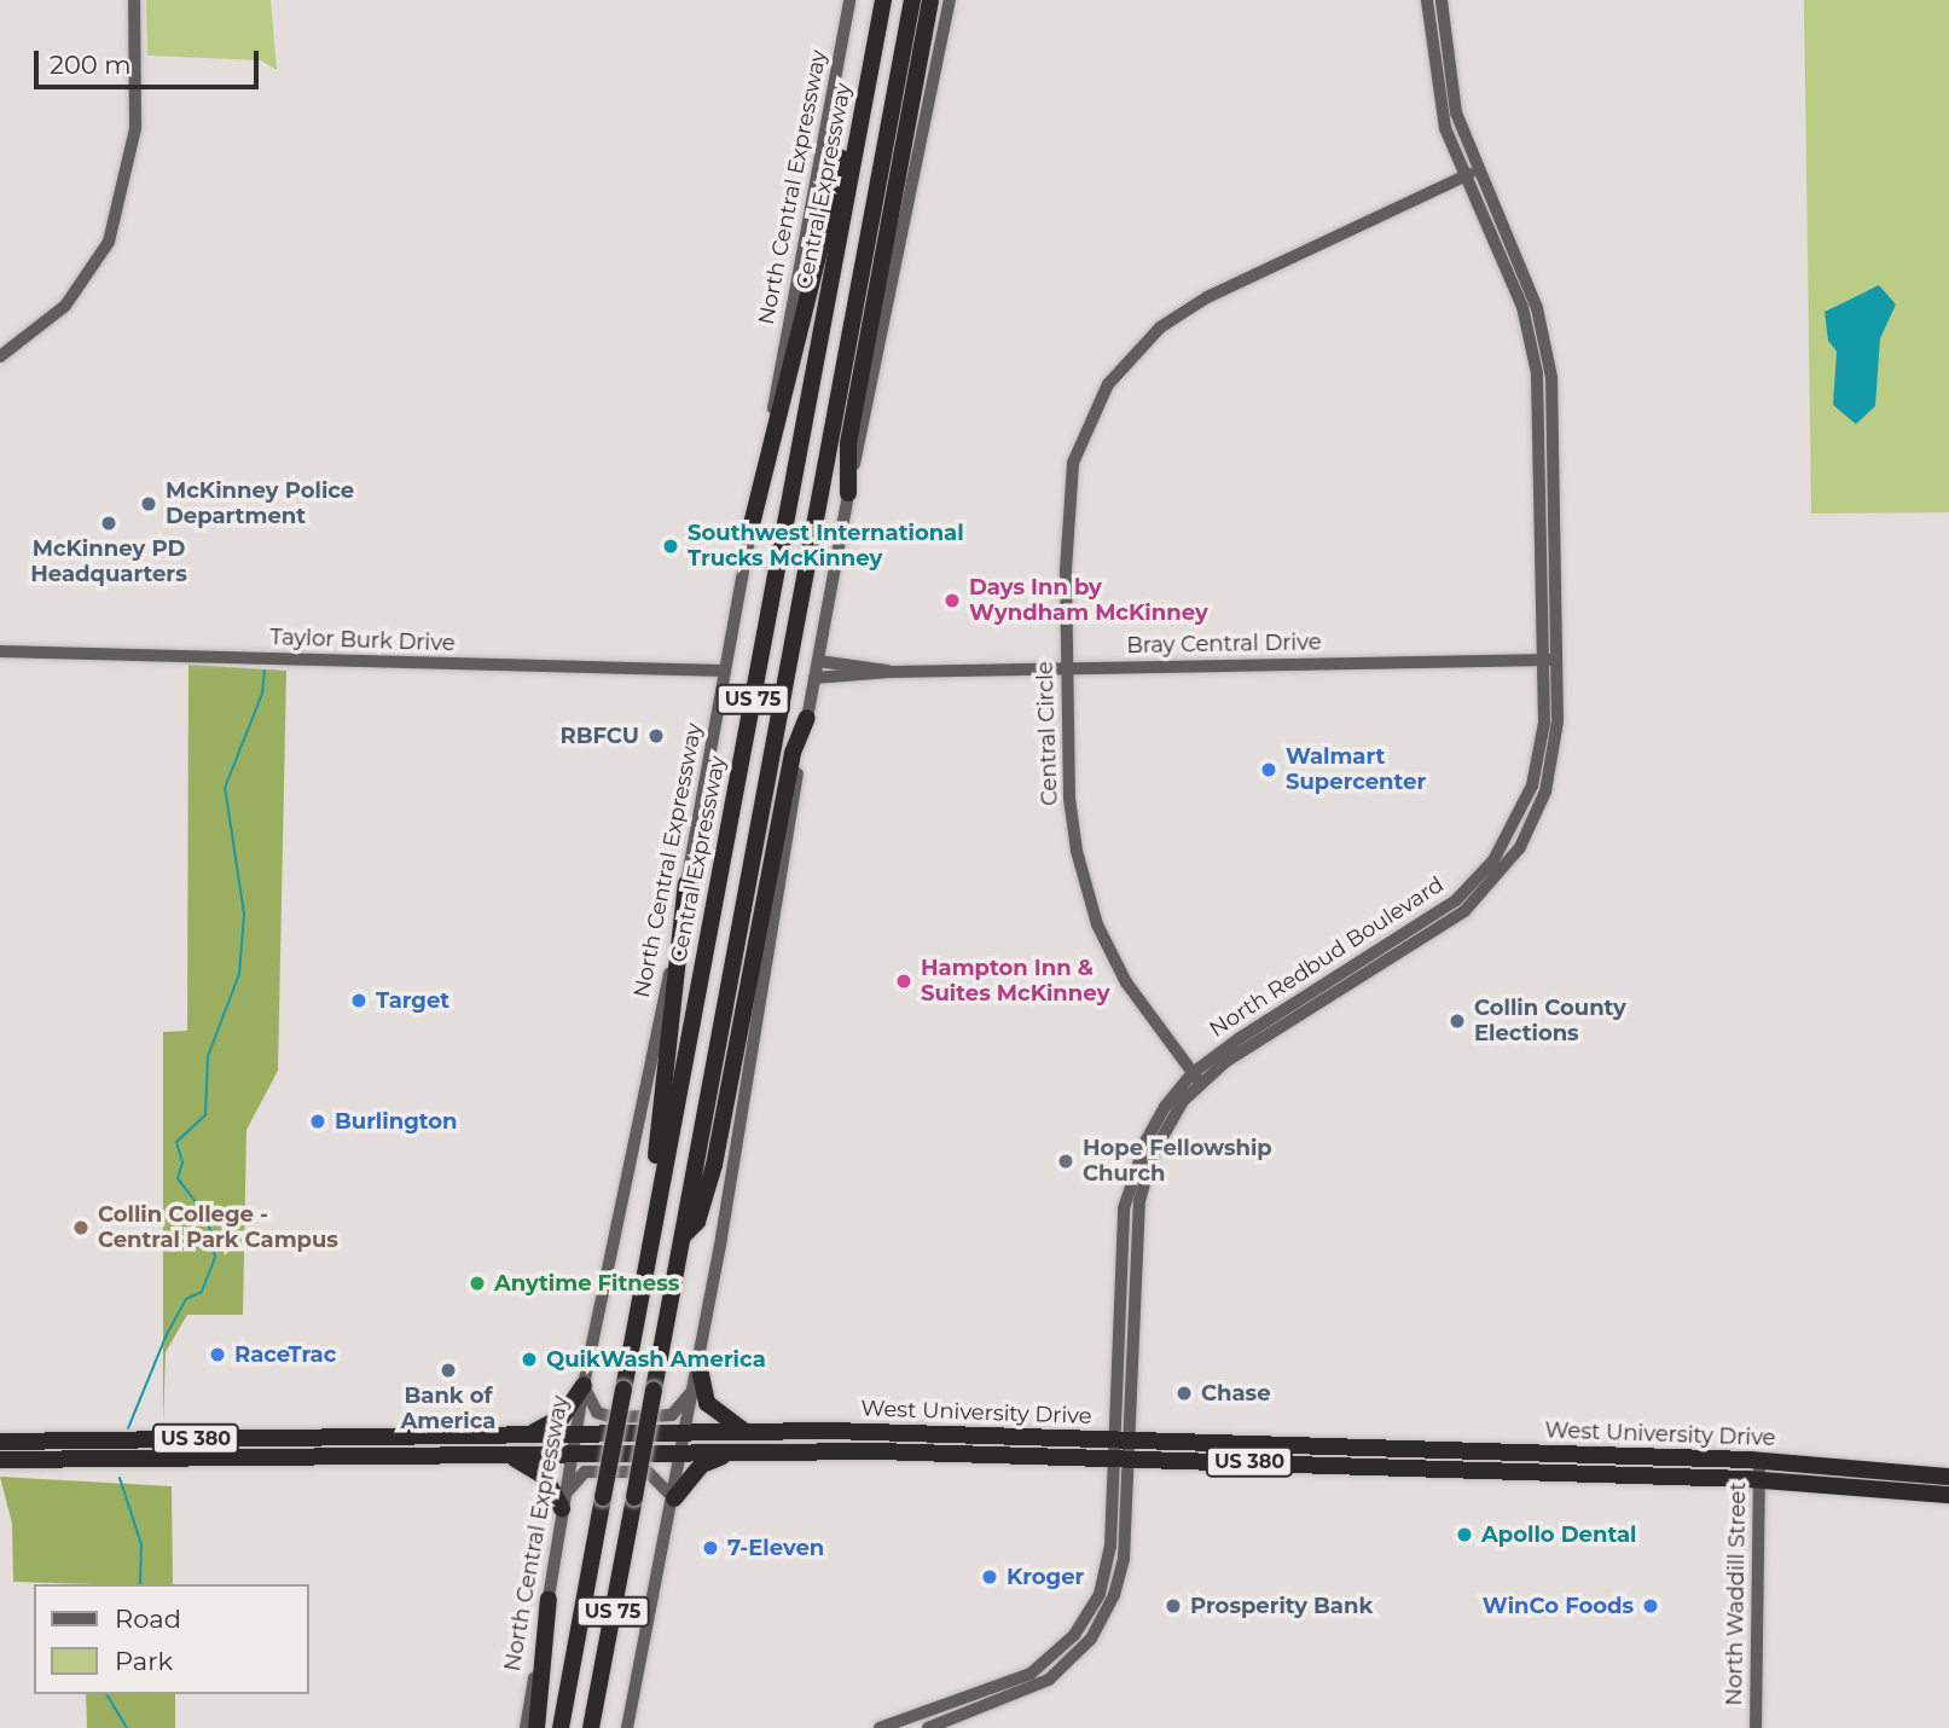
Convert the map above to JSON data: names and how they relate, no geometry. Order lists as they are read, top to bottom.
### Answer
{
  "streets": {
    "highway": [
      "Central Expressway",
      "US 75",
      "West University Drive",
      "US 380"
    ],
    "street": [
      "North Central Expressway",
      "Taylor Burk Drive",
      "Bray Central Drive",
      "Central Circle",
      "North Redbud Boulevard",
      "North Waddill Street"
    ]
  },
  "crossings": [
    ["North Central Expressway", "Taylor Burk Drive"],
    ["North Central Expressway", "West University Drive"],
    ["Bray Central Drive", "Central Circle"],
    ["Bray Central Drive", "North Redbud Boulevard"],
    ["Central Circle", "North Redbud Boulevard"],
    ["North Redbud Boulevard", "West University Drive"],
    ["West University Drive", "North Waddill Street"]
  ],
  "places": [
    "McKinney Police Department",
    "McKinney PD Headquarters",
    "Southwest International Trucks McKinney",
    "Days Inn by Wyndham McKinney",
    "RBFCU",
    "Walmart Supercenter",
    "Hampton Inn & Suites McKinney",
    "Target",
    "Collin County Elections",
    "Burlington",
    "Hope Fellowship Church",
    "Collin College - Central Park Campus",
    "Anytime Fitness",
    "RaceTrac",
    "QuikWash America",
    "Bank of America",
    "Chase",
    "Apollo Dental",
    "7-Eleven",
    "Kroger",
    "Prosperity Bank",
    "WinCo Foods"
  ],
  "legend": ["Road", "Park"],
  "scale_bar": "200 m"
}
